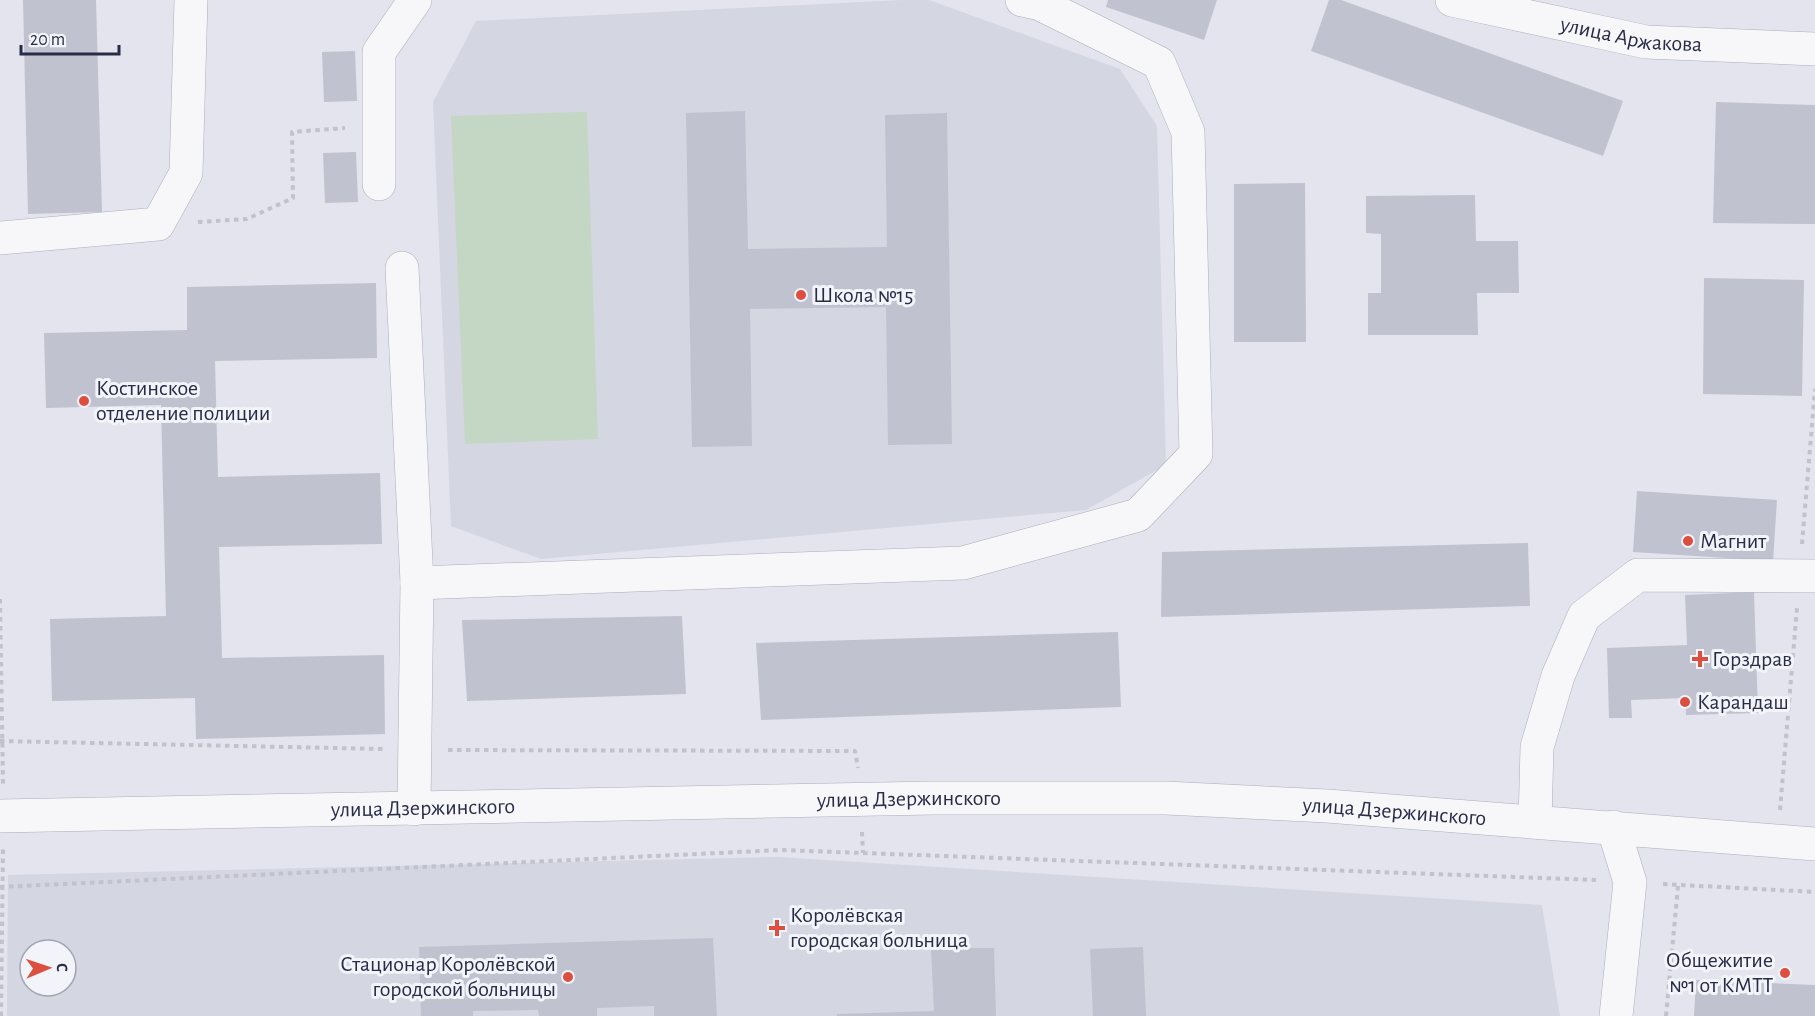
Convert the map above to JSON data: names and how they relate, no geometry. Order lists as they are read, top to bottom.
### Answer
{
  "streets": {
    "street": ["улица Аржакова", "улица Дзержинского"]
  },
  "places": {
    "other": [
      "Школа №15",
      "Костинское отделение полиции",
      "Магнит",
      "Карандаш",
      "Общежитие №1 от КМТТ",
      "Стационар Королёвской городской больницы"
    ],
    "health": ["Горздрав", "Королёвская городская больница"]
  },
  "scale_bar": "20 m",
  "north": "right"
}
